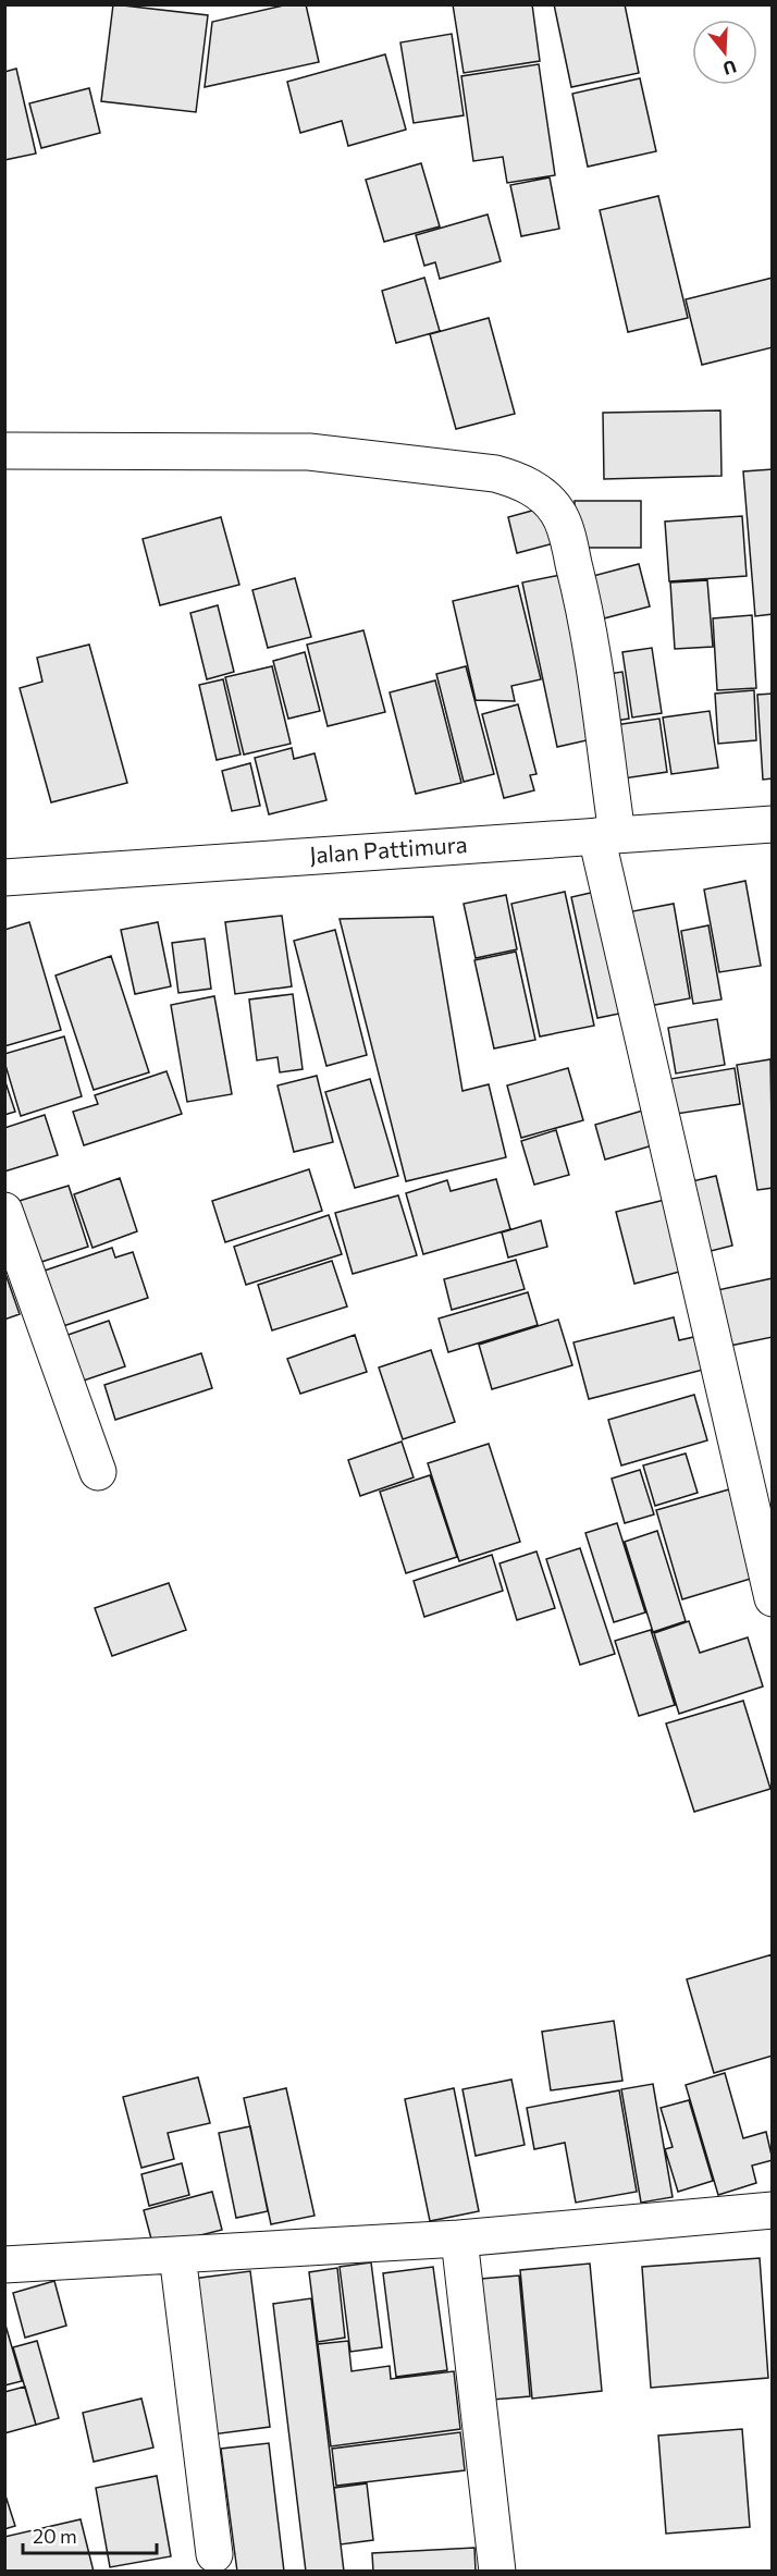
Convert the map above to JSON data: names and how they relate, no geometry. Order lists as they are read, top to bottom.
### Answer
{
  "streets": {
    "main road": ["Jalan Pattimura"]
  },
  "scale_bar": "20 m",
  "north": "bottom"
}
